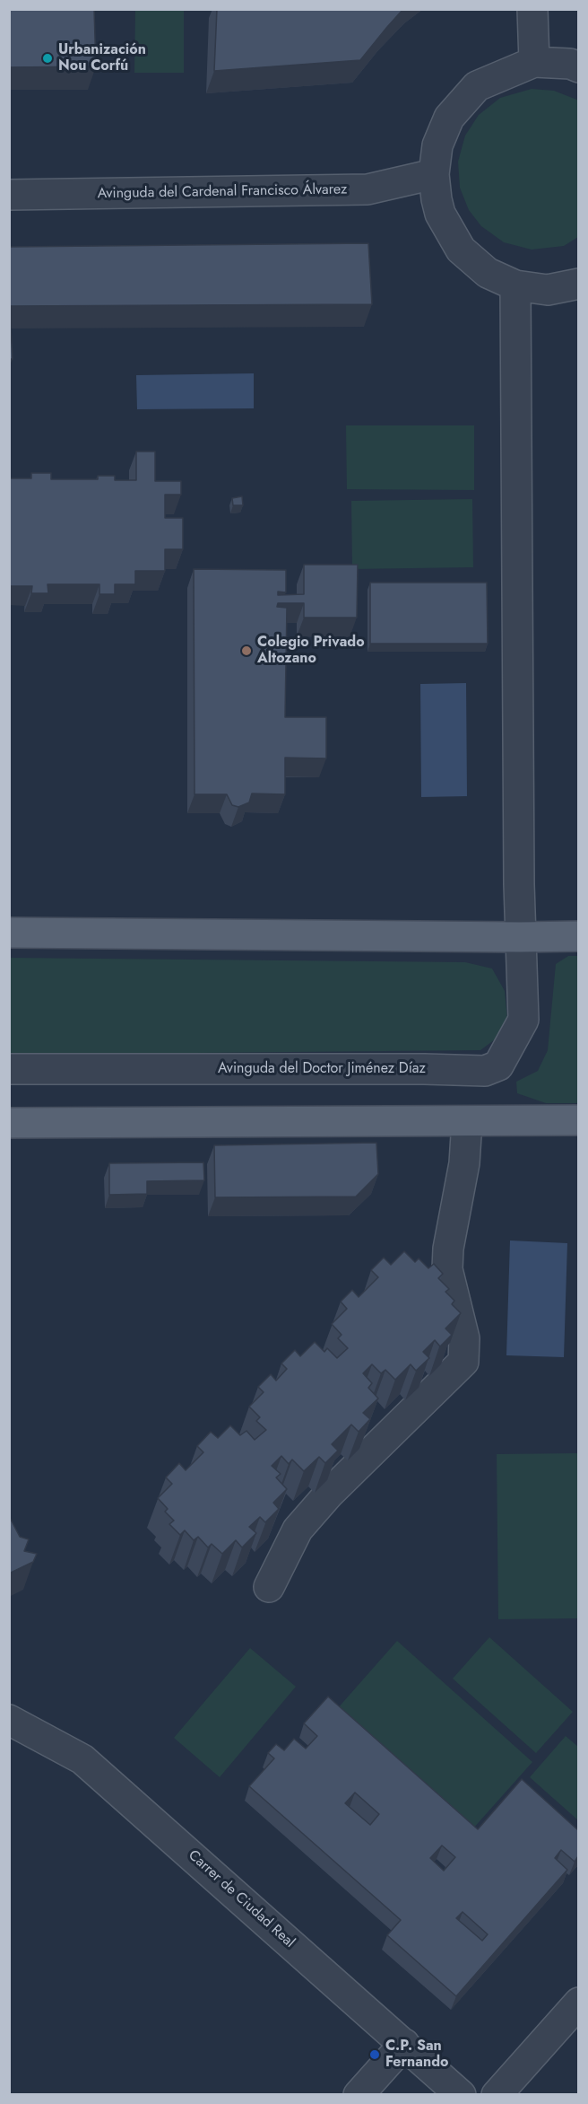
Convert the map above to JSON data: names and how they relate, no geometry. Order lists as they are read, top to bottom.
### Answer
{
  "streets": {
    "street": ["Avinguda del Cardenal Francisco Álvarez", "Avinguda del Doctor Jiménez Díaz", "Carrer de Ciudad Real"]
  },
  "places": ["Urbanización Nou Corfú", "Colegio Privado Altozano", "C.P. San Fernando"]
}
